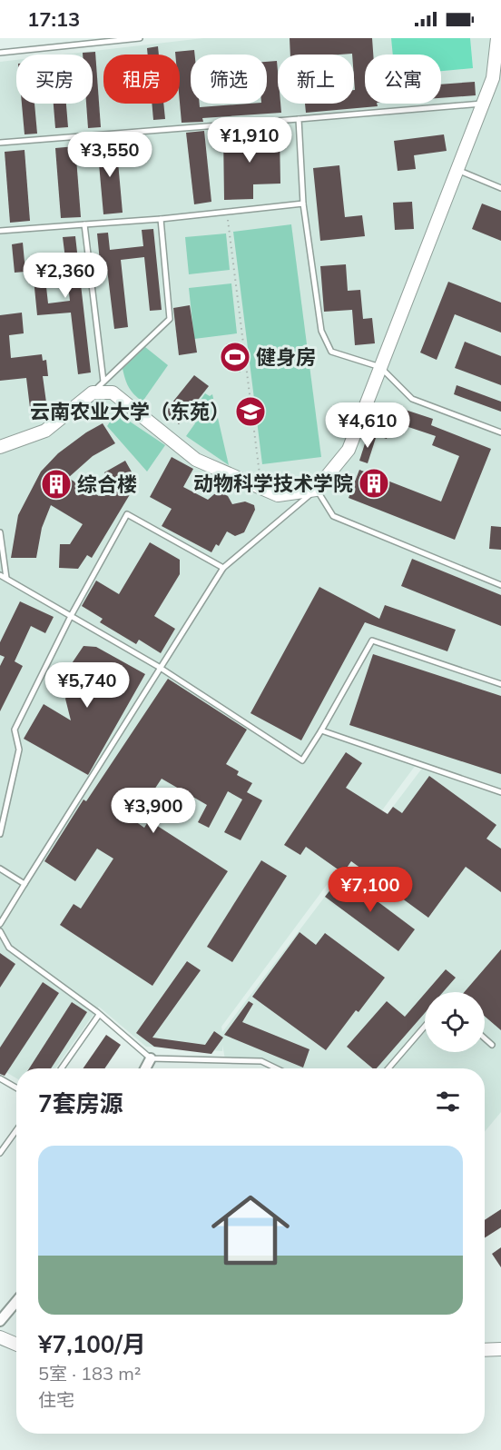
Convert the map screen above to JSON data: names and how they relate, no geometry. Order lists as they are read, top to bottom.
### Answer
{
  "places": {
    "sports": ["健身房"],
    "school or university": ["云南农业大学（东苑）"],
    "building": ["动物科学技术学院", "综合楼"]
  },
  "page": {
    "status": "17:13",
    "chip": [
      "买房",
      "租房",
      "筛选",
      "新上",
      "公寓"
    ],
    "price": [
      "¥1,910",
      "¥3,550",
      "¥2,360",
      "¥4,610",
      "¥5,740",
      "¥3,900",
      "¥7,100"
    ],
    "heading": "7套房源",
    "list": [
      {
        "name": "¥7,100/月",
        "note": "5室 · 183 m² · 住宅"
      }
    ]
  }
}
